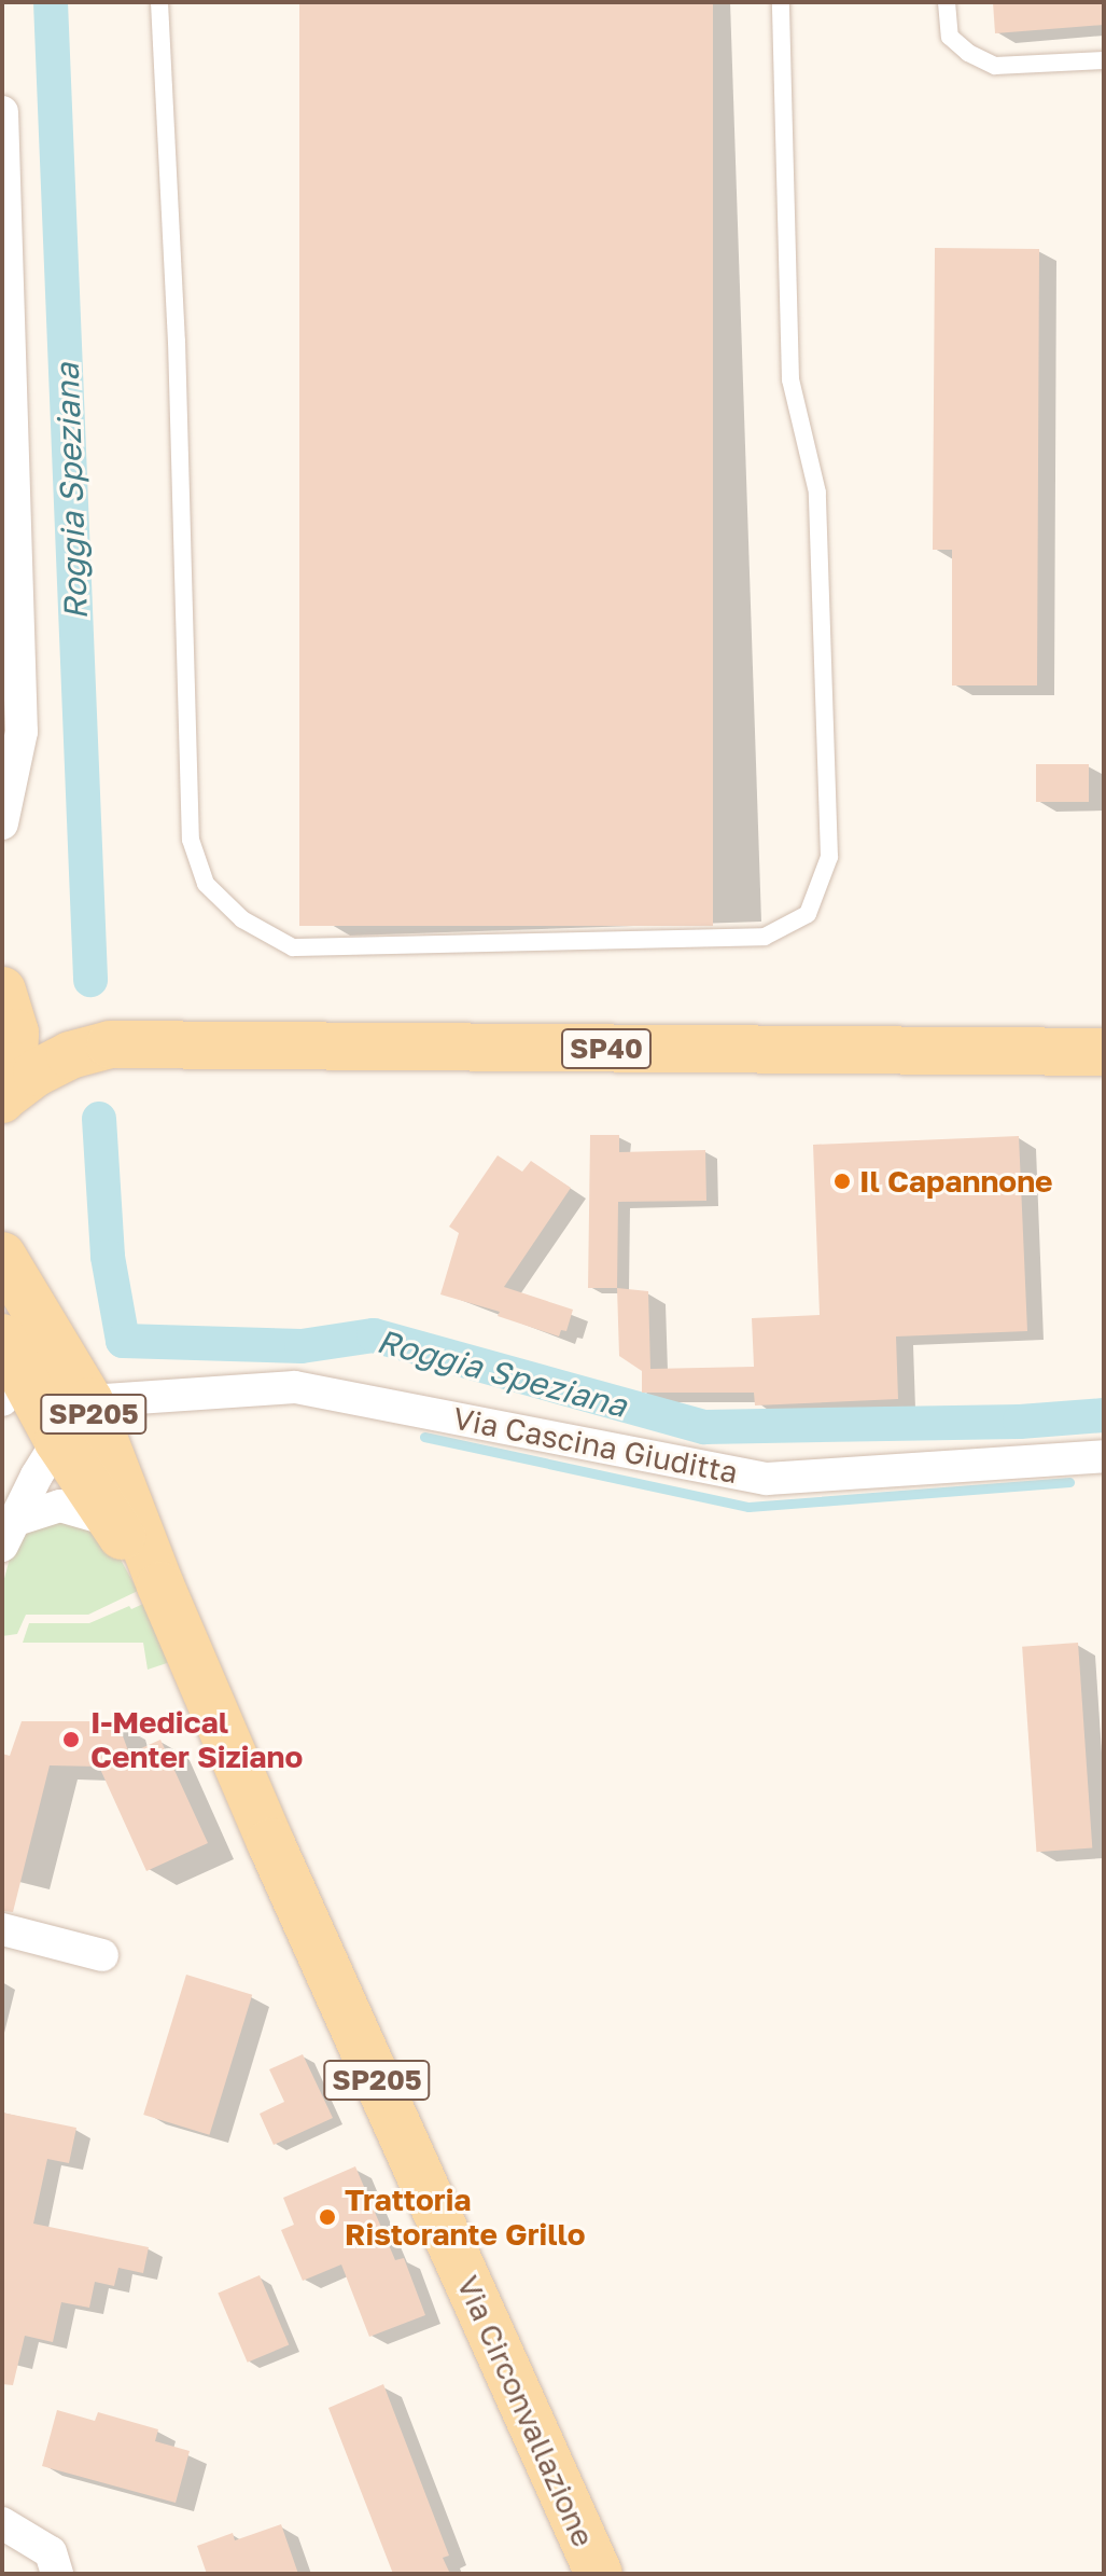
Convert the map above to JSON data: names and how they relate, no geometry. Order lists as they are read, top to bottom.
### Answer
{
  "streets": {
    "main road": ["SP40", "SP205", "Via Circonvallazione"],
    "street": ["Via Cascina Giuditta"]
  },
  "crossings": [
    ["SP205", "Via Cascina Giuditta"],
    ["SP205", "Via Circonvallazione"]
  ],
  "water": ["Roggia Speziana"],
  "places": ["Il Capannone", "I-Medical Center Siziano", "Trattoria Ristorante Grillo"]
}
